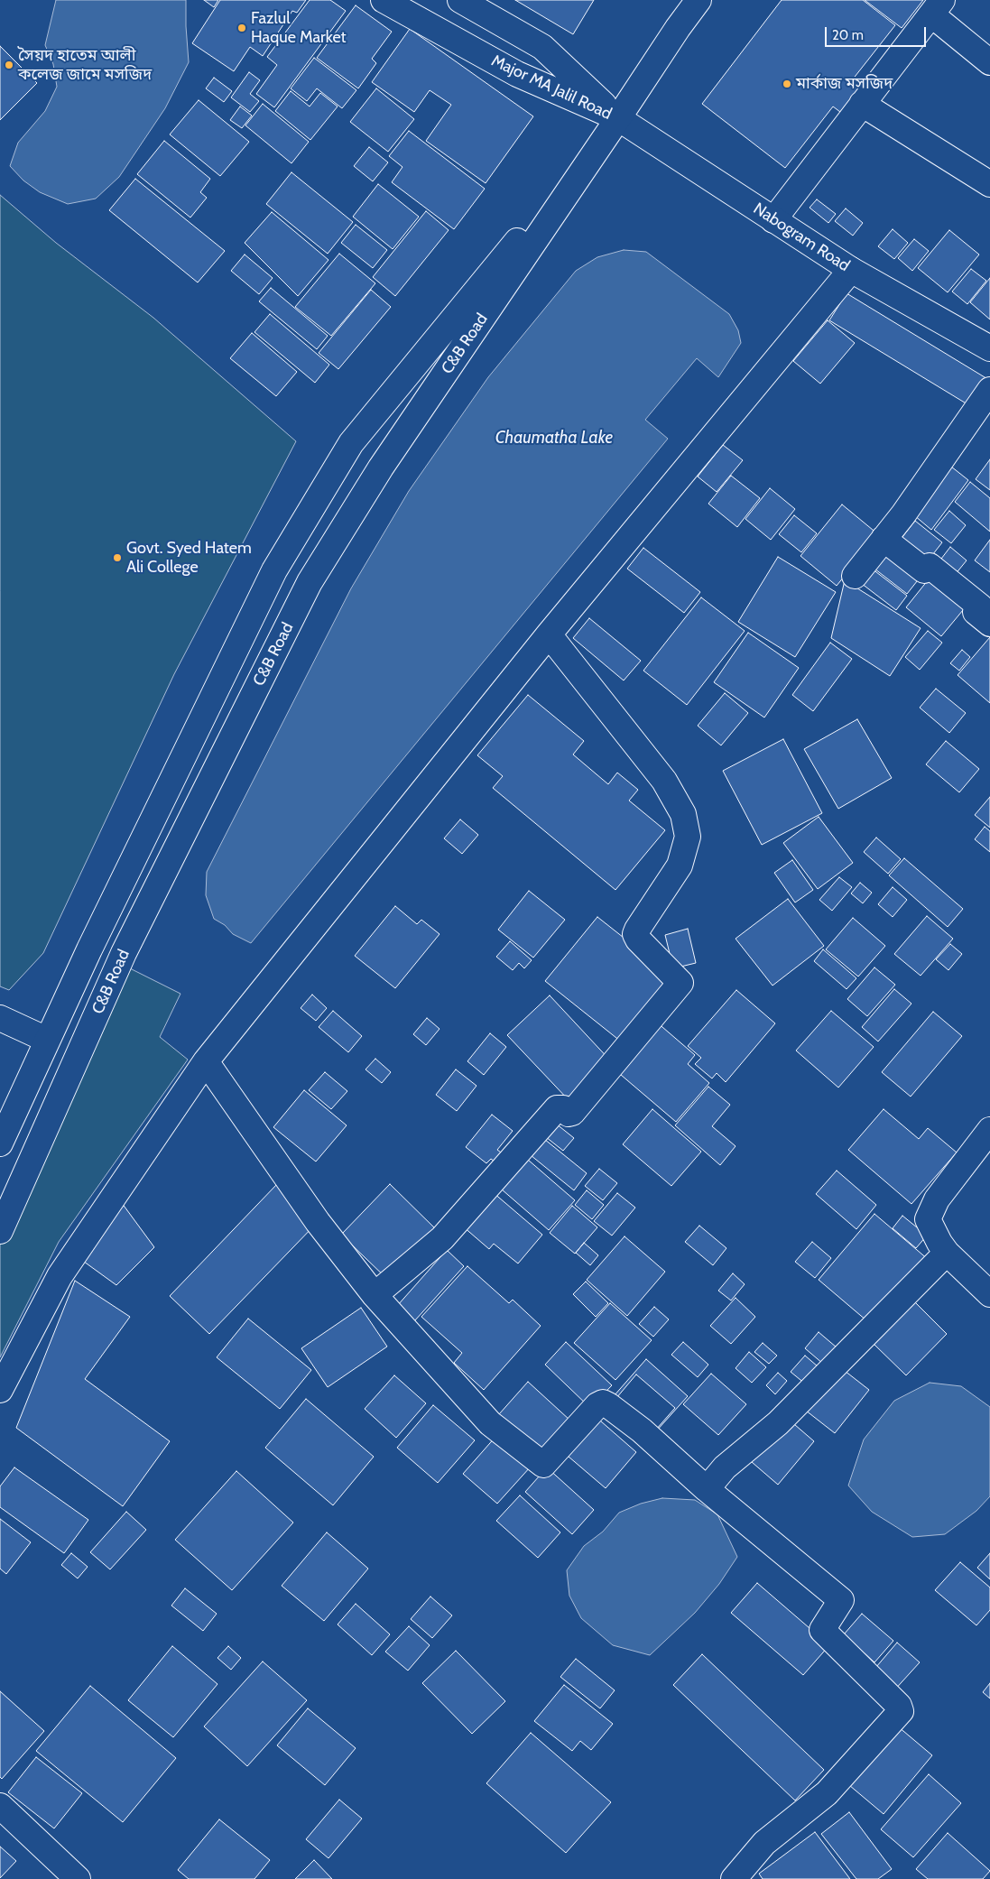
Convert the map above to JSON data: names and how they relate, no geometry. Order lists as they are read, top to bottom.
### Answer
{
  "streets": {
    "main road": ["Major MA Jalil Road", "Nabogram Road", "C&B Road"]
  },
  "crossings": [
    ["Major MA Jalil Road", "Nabogram Road"],
    ["Major MA Jalil Road", "C&B Road"],
    ["Nabogram Road", "C&B Road"]
  ],
  "water": ["Chaumatha Lake"],
  "places": [
    "Fazlul Haque Market",
    "সৈয়দ হাতেম আলী কলেজ জামে মসজিদ",
    "মার্কাজ মসজিদ",
    "Govt. Syed Hatem Ali College"
  ],
  "scale_bar": "20 m"
}
